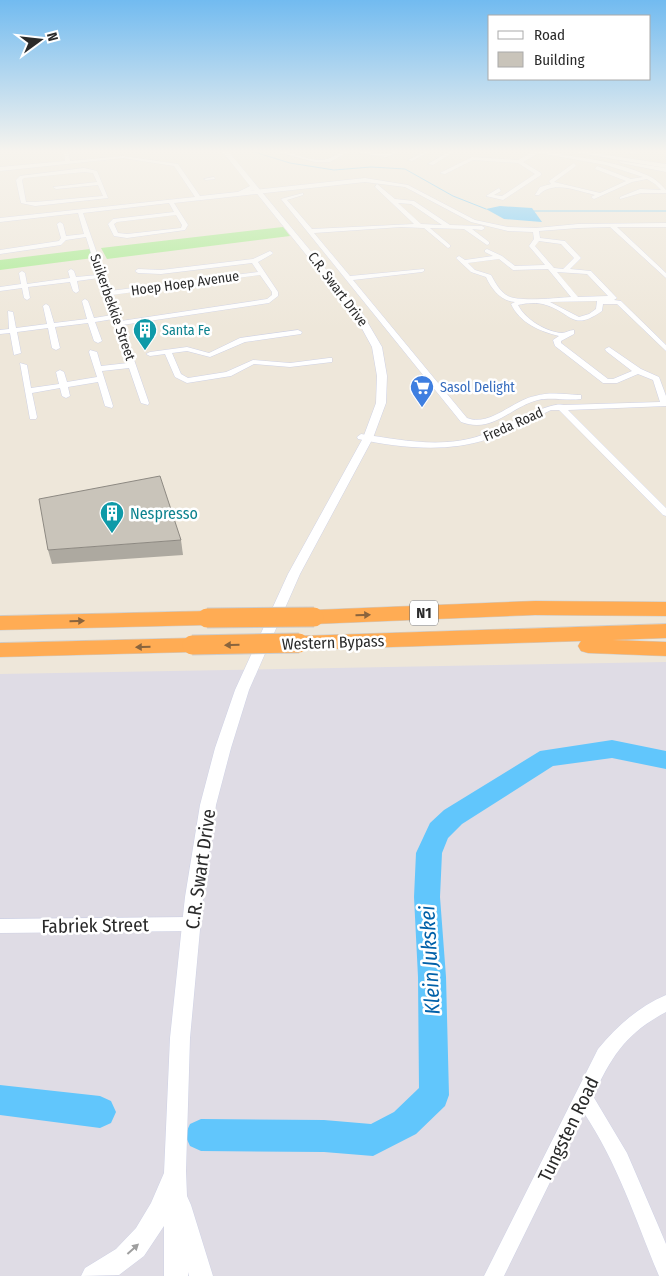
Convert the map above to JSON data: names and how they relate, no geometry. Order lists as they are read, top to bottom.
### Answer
{
  "streets": {
    "highway": ["N1", "Western Bypass"],
    "street": [
      "Hoep Hoep Avenue",
      "C.R. Swart Drive",
      "Suikerbekkie Street",
      "Freda Road",
      "Fabriek Street",
      "Tungsten Road"
    ]
  },
  "crossings": [
    ["Hoep Hoep Avenue", "Suikerbekkie Street"],
    ["C.R. Swart Drive", "Freda Road"],
    ["C.R. Swart Drive", "Fabriek Street"]
  ],
  "water": ["Klein Jukskei"],
  "places": {
    "building": ["Santa Fe", "Nespresso"],
    "supermarket": ["Sasol Delight"]
  },
  "legend": ["Road", "Building"],
  "north": "right"
}
